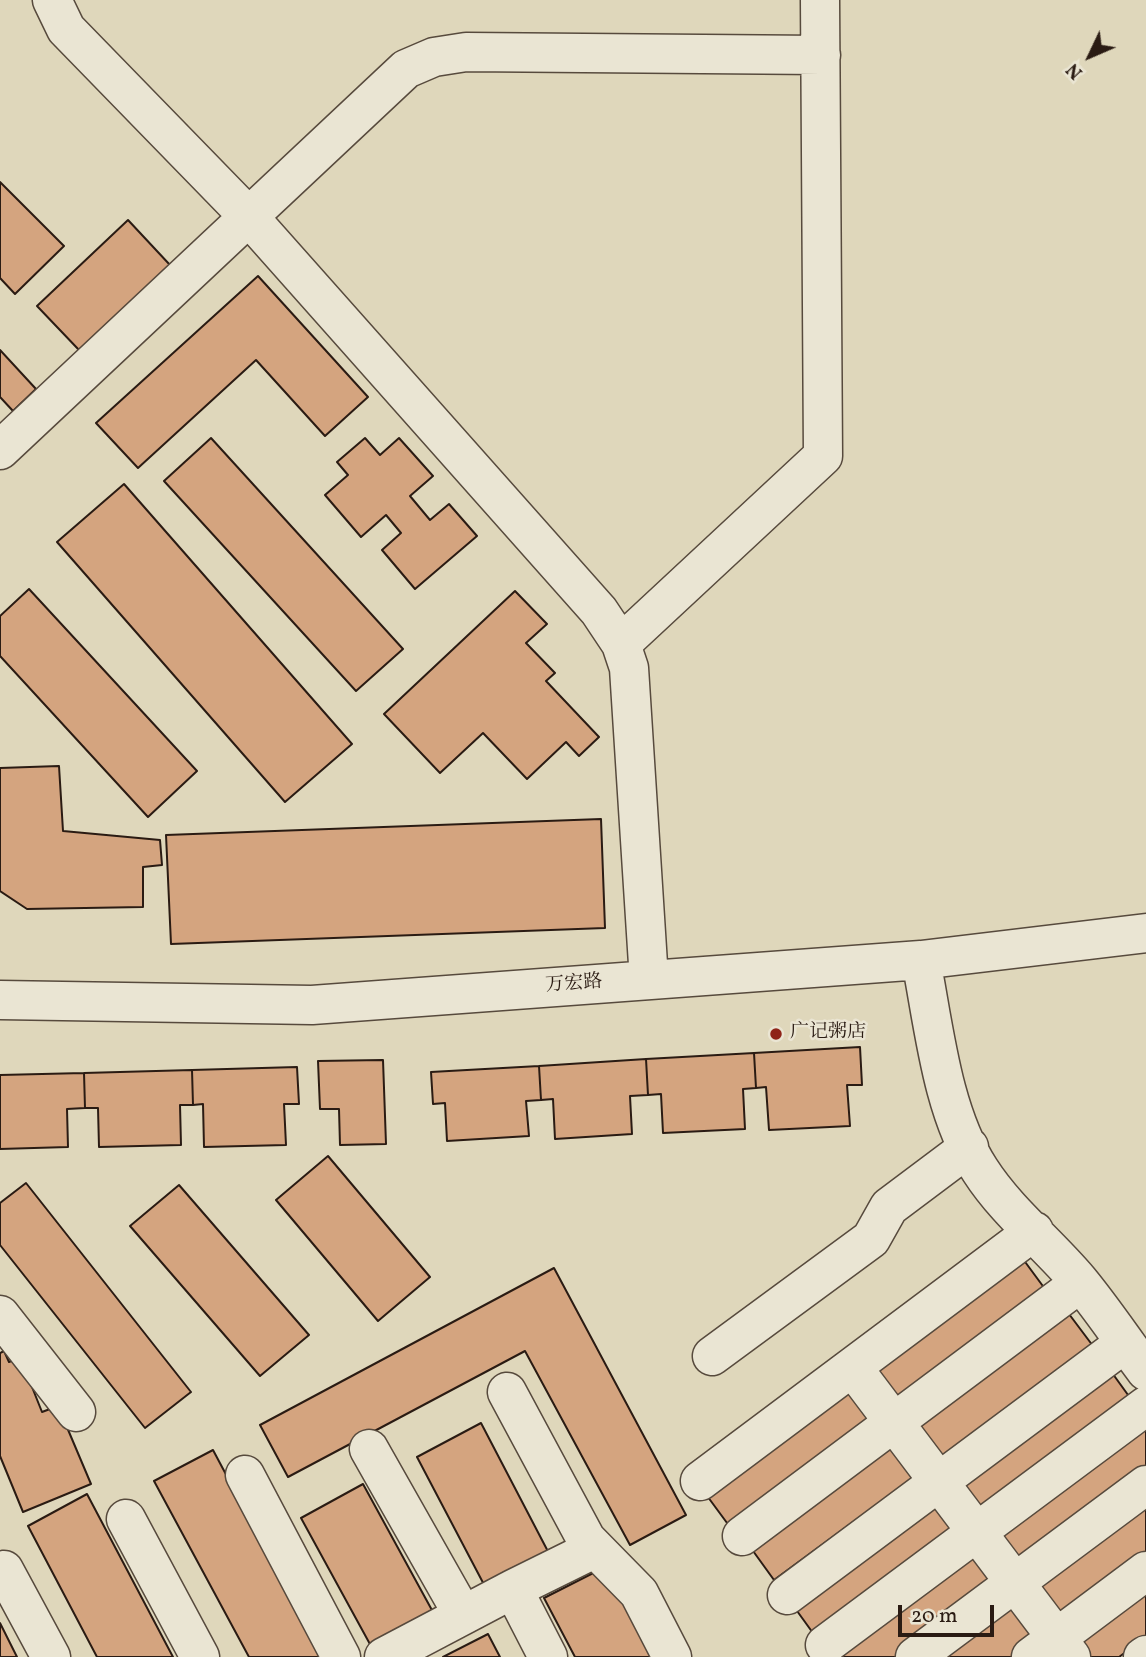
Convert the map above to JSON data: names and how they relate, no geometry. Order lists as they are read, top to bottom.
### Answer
{
  "streets": {
    "street": ["万宏路"]
  },
  "places": ["广记粥店"],
  "scale_bar": "20 m",
  "north": "bottom left"
}
